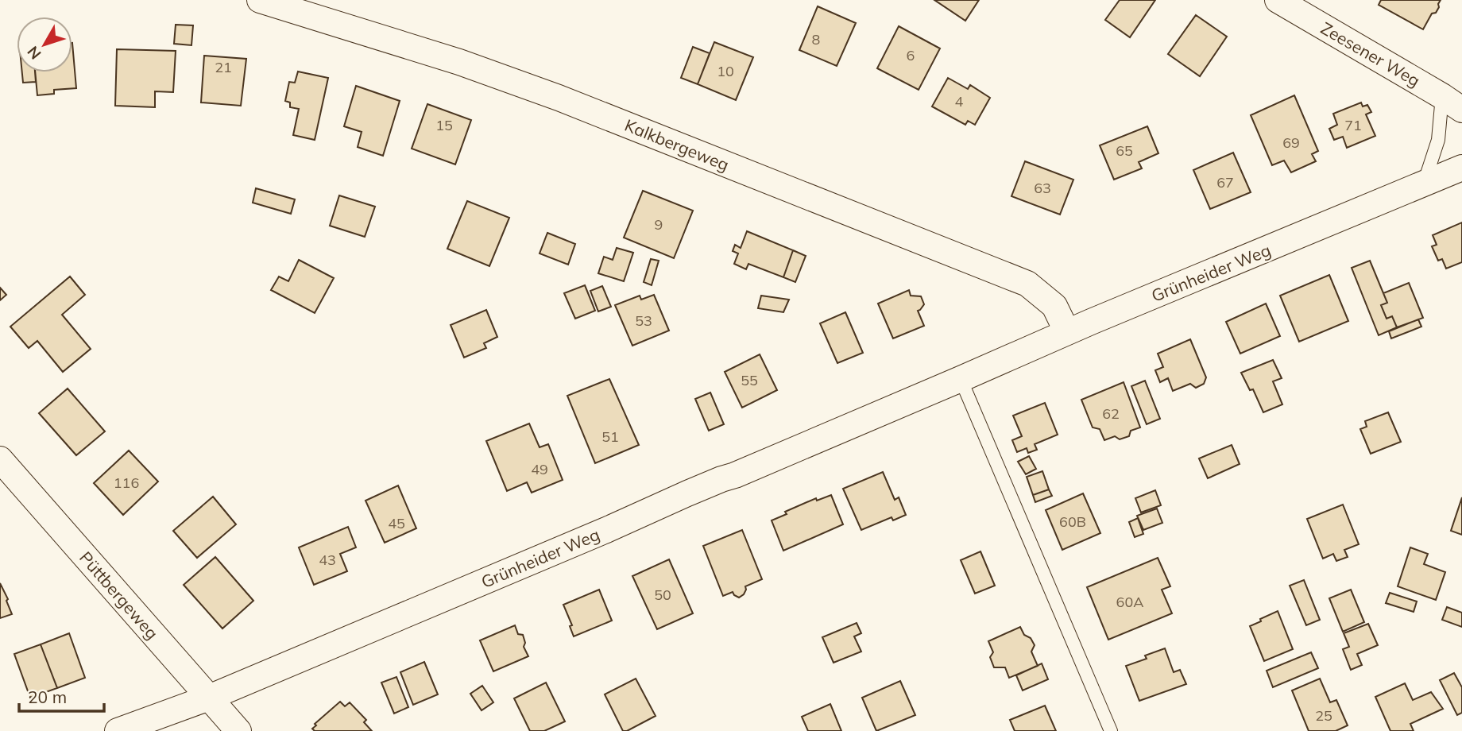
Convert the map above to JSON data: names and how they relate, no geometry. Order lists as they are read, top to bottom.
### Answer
{
  "streets": {
    "street": [
      "Zeesener Weg",
      "Kalkbergeweg",
      "Grünheider Weg",
      "Püttbergeweg"
    ]
  },
  "crossings": [
    ["Kalkbergeweg", "Grünheider Weg"],
    ["Grünheider Weg", "Püttbergeweg"]
  ],
  "house_numbers": [
    "8",
    "6",
    "21",
    "10",
    "4",
    "15",
    "71",
    "69",
    "65",
    "67",
    "63",
    "9",
    "53",
    "55",
    "62",
    "51",
    "49",
    "116",
    "60B",
    "45",
    "43",
    "50",
    "60A",
    "25"
  ],
  "scale_bar": "20 m",
  "north": "bottom left"
}
